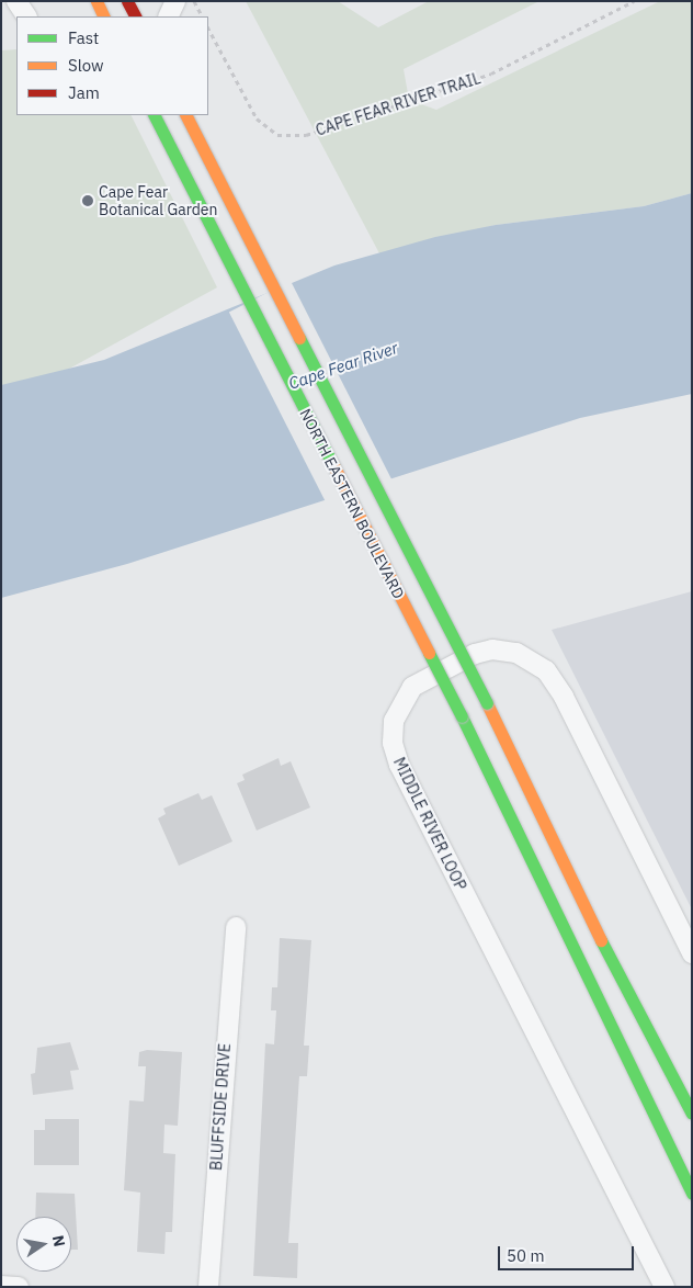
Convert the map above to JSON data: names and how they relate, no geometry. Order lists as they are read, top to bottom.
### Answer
{
  "streets": {
    "highway": ["NORTH EASTERN BOULEVARD"],
    "street": ["MIDDLE RIVER LOOP", "BLUFFSIDE DRIVE"],
    "path": ["CAPE FEAR RIVER TRAIL"]
  },
  "water": ["Cape Fear River"],
  "places": ["Cape Fear Botanical Garden"],
  "legend": ["Fast", "Slow", "Jam"],
  "scale_bar": "50 m",
  "north": "right"
}
